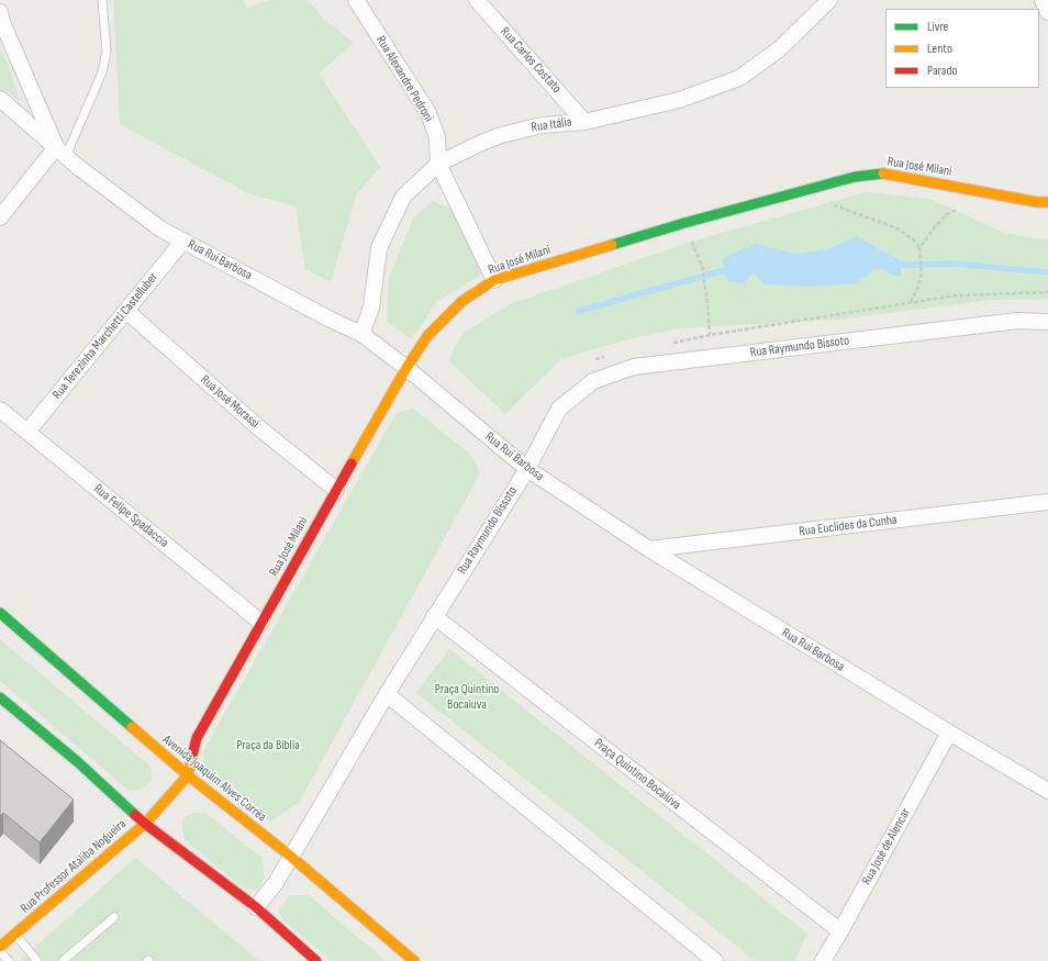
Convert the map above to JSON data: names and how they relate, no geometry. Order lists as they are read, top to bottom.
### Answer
{
  "streets": {
    "street": [
      "Rua Carlos Costato",
      "Rua Alexandre Pedroni",
      "Rua Itália",
      "Rua José Milani",
      "Rua Rui Barbosa",
      "Rua Terezinha Marchetti Castelluber",
      "Rua Raymundo Bissoto",
      "Rua José Morassi",
      "Rua Felipe Spadaccia",
      "Rua Euclides da Cunha",
      "Praça Quintino Bocaiúva",
      "Avenida Joaquim Alves Corrêa",
      "Rua José de Alencar",
      "Rua Professor Ataliba Nogueira"
    ]
  },
  "crossings": [
    ["Rua Carlos Costato", "Rua Itália"],
    ["Rua Alexandre Pedroni", "Rua Itália"],
    ["Rua Itália", "Rua Rui Barbosa"],
    ["Rua José Milani", "Rua Rui Barbosa"],
    ["Rua José Milani", "Rua José Morassi"],
    ["Rua José Milani", "Rua Felipe Spadaccia"],
    ["Rua José Milani", "Avenida Joaquim Alves Corrêa"],
    ["Rua José Milani", "Rua Professor Ataliba Nogueira"],
    ["Rua Rui Barbosa", "Rua Terezinha Marchetti Castelluber"],
    ["Rua Rui Barbosa", "Rua Raymundo Bissoto"],
    ["Rua Rui Barbosa", "Rua Euclides da Cunha"],
    ["Rua Rui Barbosa", "Rua José de Alencar"],
    ["Rua Terezinha Marchetti Castelluber", "Rua José Morassi"],
    ["Rua Terezinha Marchetti Castelluber", "Rua Felipe Spadaccia"],
    ["Rua Raymundo Bissoto", "Praça Quintino Bocaiúva"],
    ["Rua Raymundo Bissoto", "Avenida Joaquim Alves Corrêa"],
    ["Praça Quintino Bocaiúva", "Rua José de Alencar"],
    ["Avenida Joaquim Alves Corrêa", "Rua Professor Ataliba Nogueira"]
  ],
  "parks": ["Praça Quintino Bocaiuva", "Praça da Bíblia"],
  "legend": ["Livre", "Lento", "Parado"]
}
